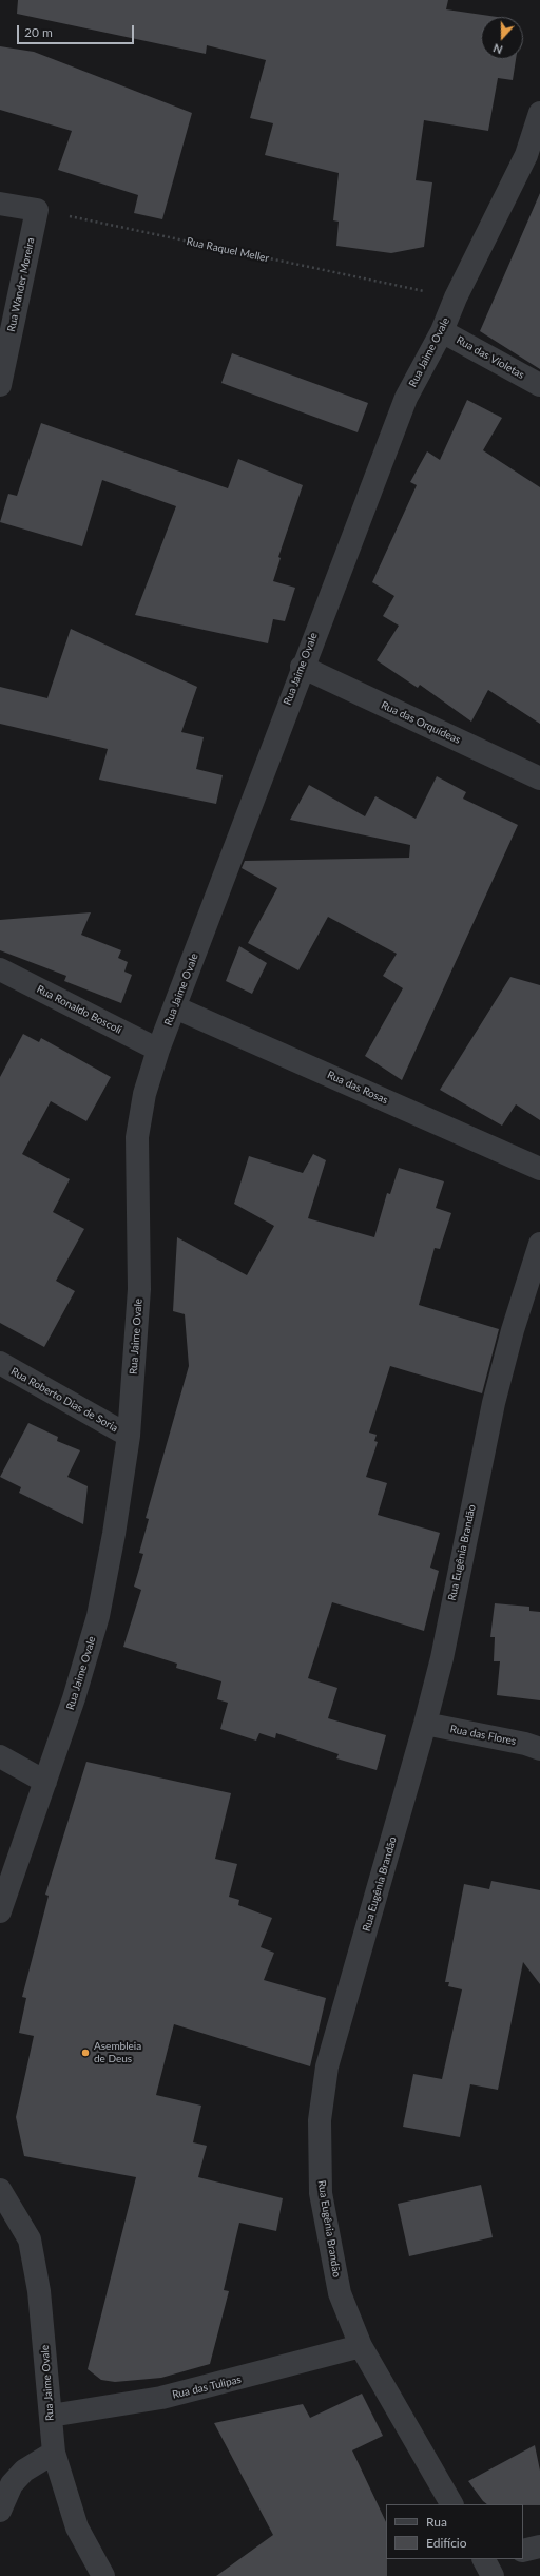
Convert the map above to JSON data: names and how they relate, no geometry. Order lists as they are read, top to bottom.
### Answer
{
  "streets": {
    "street": [
      "Rua Wander Moreira",
      "Rua Jaime Ovale",
      "Rua das Violetas",
      "Rua das Orquídeas",
      "Rua Ronaldo Boscoli",
      "Rua das Rosas",
      "Rua Roberto Dias de Soria",
      "Rua Eugênia Brandão",
      "Rua das Flores",
      "Rua das Tulipas"
    ],
    "path": ["Rua Raquel Meller"]
  },
  "crossings": [
    ["Rua Raquel Meller", "Rua Wander Moreira"],
    ["Rua Raquel Meller", "Rua Jaime Ovale"],
    ["Rua Jaime Ovale", "Rua das Violetas"],
    ["Rua Jaime Ovale", "Rua das Orquídeas"],
    ["Rua Jaime Ovale", "Rua Ronaldo Boscoli"],
    ["Rua Jaime Ovale", "Rua das Rosas"],
    ["Rua Jaime Ovale", "Rua Roberto Dias de Soria"],
    ["Rua Jaime Ovale", "Rua das Tulipas"],
    ["Rua Eugênia Brandão", "Rua das Flores"],
    ["Rua Eugênia Brandão", "Rua das Tulipas"]
  ],
  "places": ["Asembleia de Deus"],
  "legend": ["Rua", "Edifício"],
  "scale_bar": "20 m",
  "north": "bottom"
}
